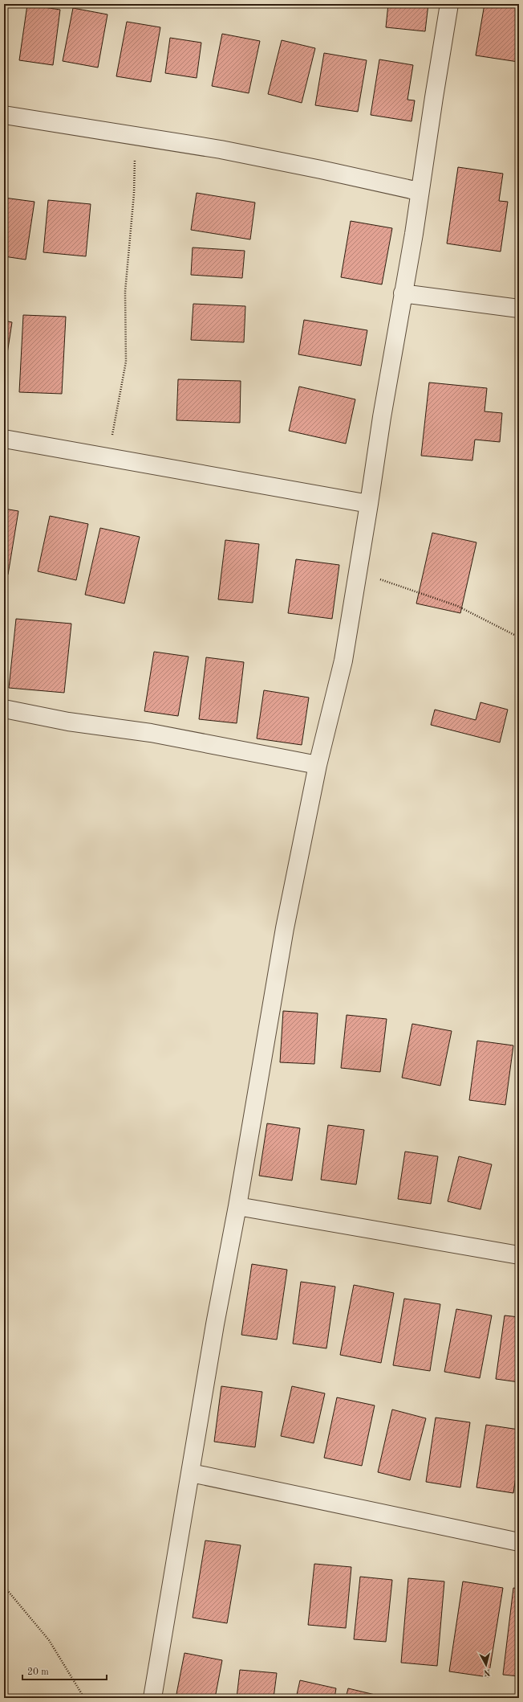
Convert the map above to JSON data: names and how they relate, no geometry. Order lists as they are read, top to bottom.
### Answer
{
  "scale_bar": "20 m",
  "north": "bottom"
}
